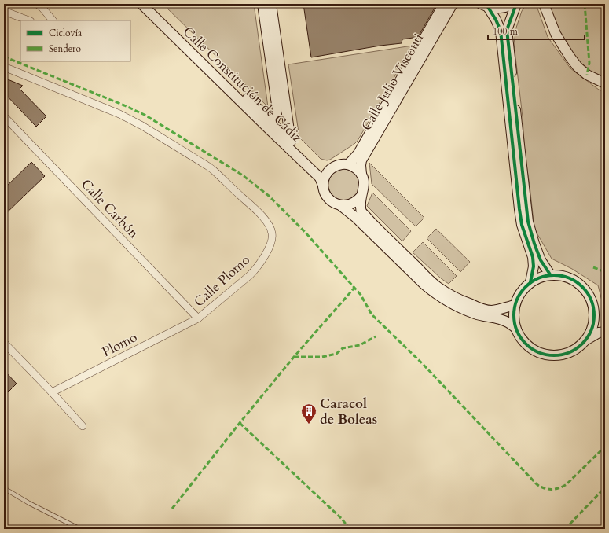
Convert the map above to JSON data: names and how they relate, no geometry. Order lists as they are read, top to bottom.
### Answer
{
  "streets": {
    "street": [
      "Calle Julio Visconti",
      "Calle Constitución de Cádiz",
      "Calle Carbón",
      "Calle Plomo",
      "Plomo"
    ]
  },
  "crossings": [
    ["Calle Julio Visconti", "Calle Constitución de Cádiz"],
    ["Calle Carbón", "Calle Plomo"],
    ["Calle Carbón", "Plomo"],
    ["Calle Plomo", "Plomo"]
  ],
  "places": {
    "building": ["Caracol de Boleas"]
  },
  "legend": ["Ciclovía", "Sendero"],
  "scale_bar": "100 m"
}
